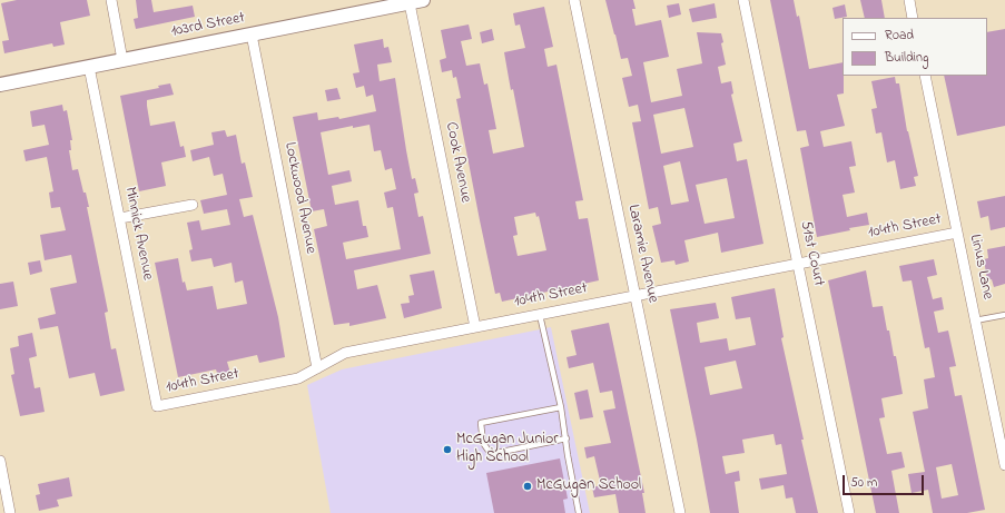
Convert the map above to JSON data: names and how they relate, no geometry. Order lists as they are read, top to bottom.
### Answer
{
  "streets": {
    "main road": ["103rd Street"],
    "street": [
      "Cook Avenue",
      "Lockwood Avenue",
      "104th Street",
      "Minnick Avenue",
      "Laramie Avenue",
      "51st Court",
      "Linus Lane"
    ]
  },
  "crossings": [
    ["103rd Street", "Cook Avenue"],
    ["103rd Street", "Lockwood Avenue"],
    ["103rd Street", "Minnick Avenue"],
    ["Cook Avenue", "104th Street"],
    ["Lockwood Avenue", "104th Street"],
    ["104th Street", "Minnick Avenue"],
    ["104th Street", "Laramie Avenue"],
    ["104th Street", "51st Court"],
    ["104th Street", "Linus Lane"]
  ],
  "places": ["McGugan Junior High School", "McGugan School"],
  "legend": ["Road", "Building"],
  "scale_bar": "50 m"
}
